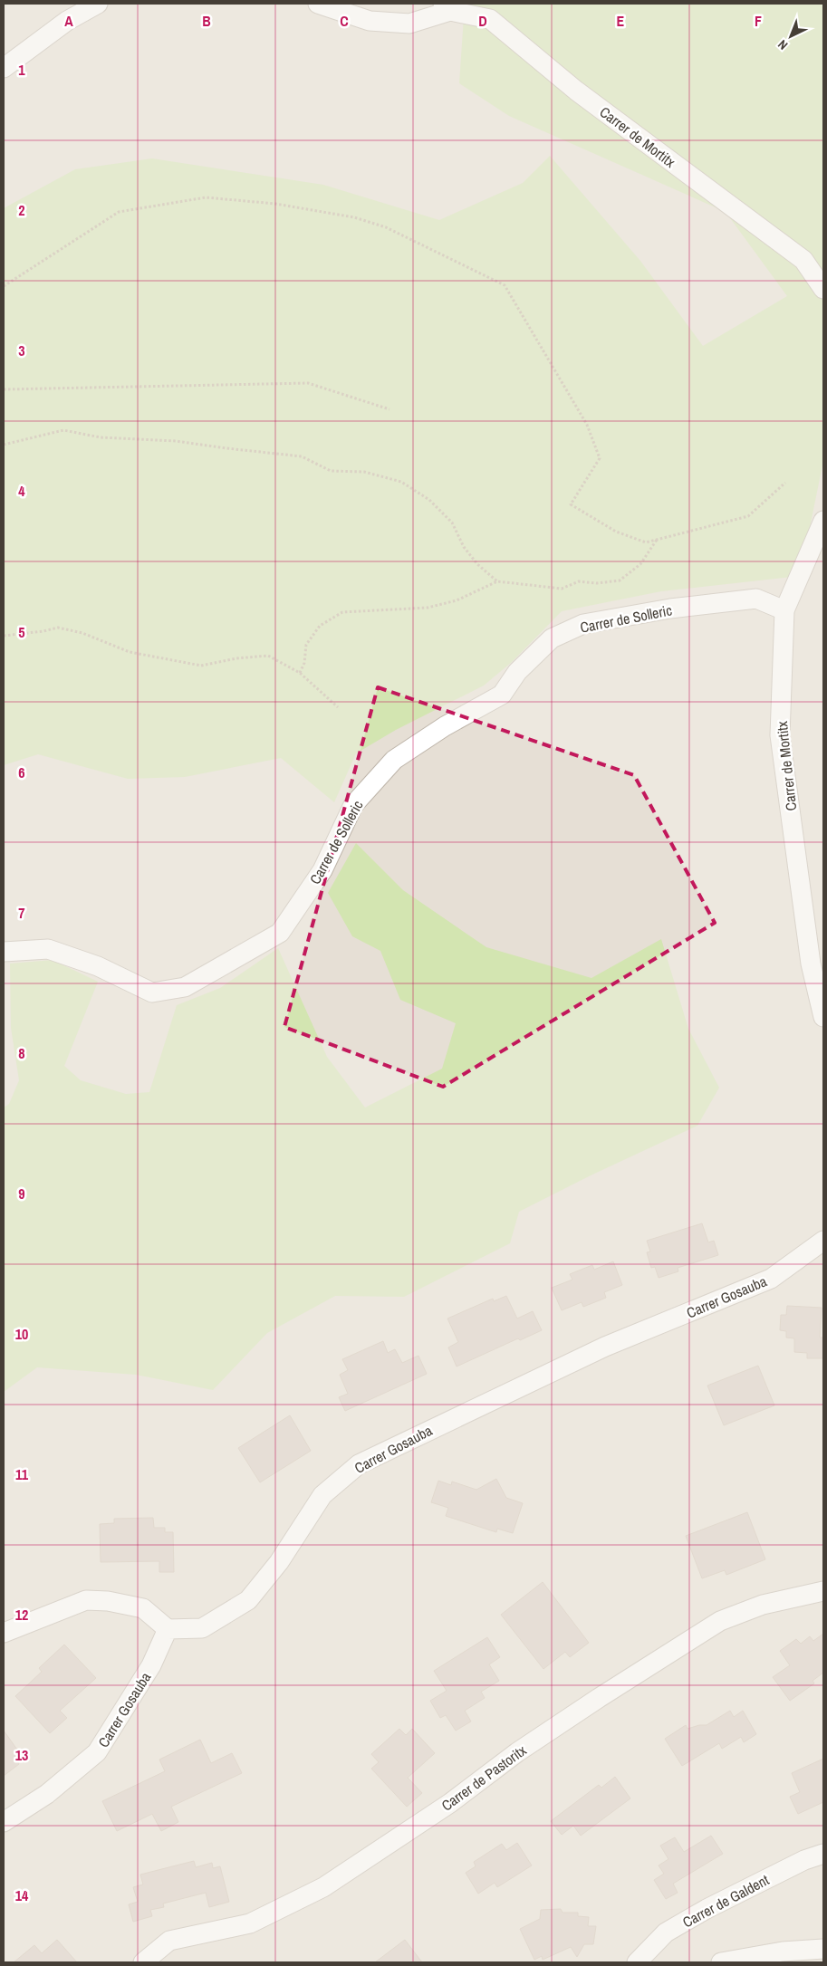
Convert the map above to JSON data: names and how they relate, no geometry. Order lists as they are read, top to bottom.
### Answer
{
  "streets": {
    "street": [
      "Carrer de Mortitx",
      "Carrer de Solleric",
      "Carrer Gosauba",
      "Carrer de Pastoritx",
      "Carrer de Galdent"
    ]
  },
  "crossings": [
    ["Carrer de Mortitx", "Carrer de Solleric"]
  ],
  "north": "bottom left",
  "grid": {
    "columns": [
      "A",
      "B",
      "C",
      "D",
      "E",
      "F"
    ],
    "rows": [
      "1",
      "2",
      "3",
      "4",
      "5",
      "6",
      "7",
      "8",
      "9",
      "10",
      "11",
      "12",
      "13",
      "14"
    ]
  }
}
